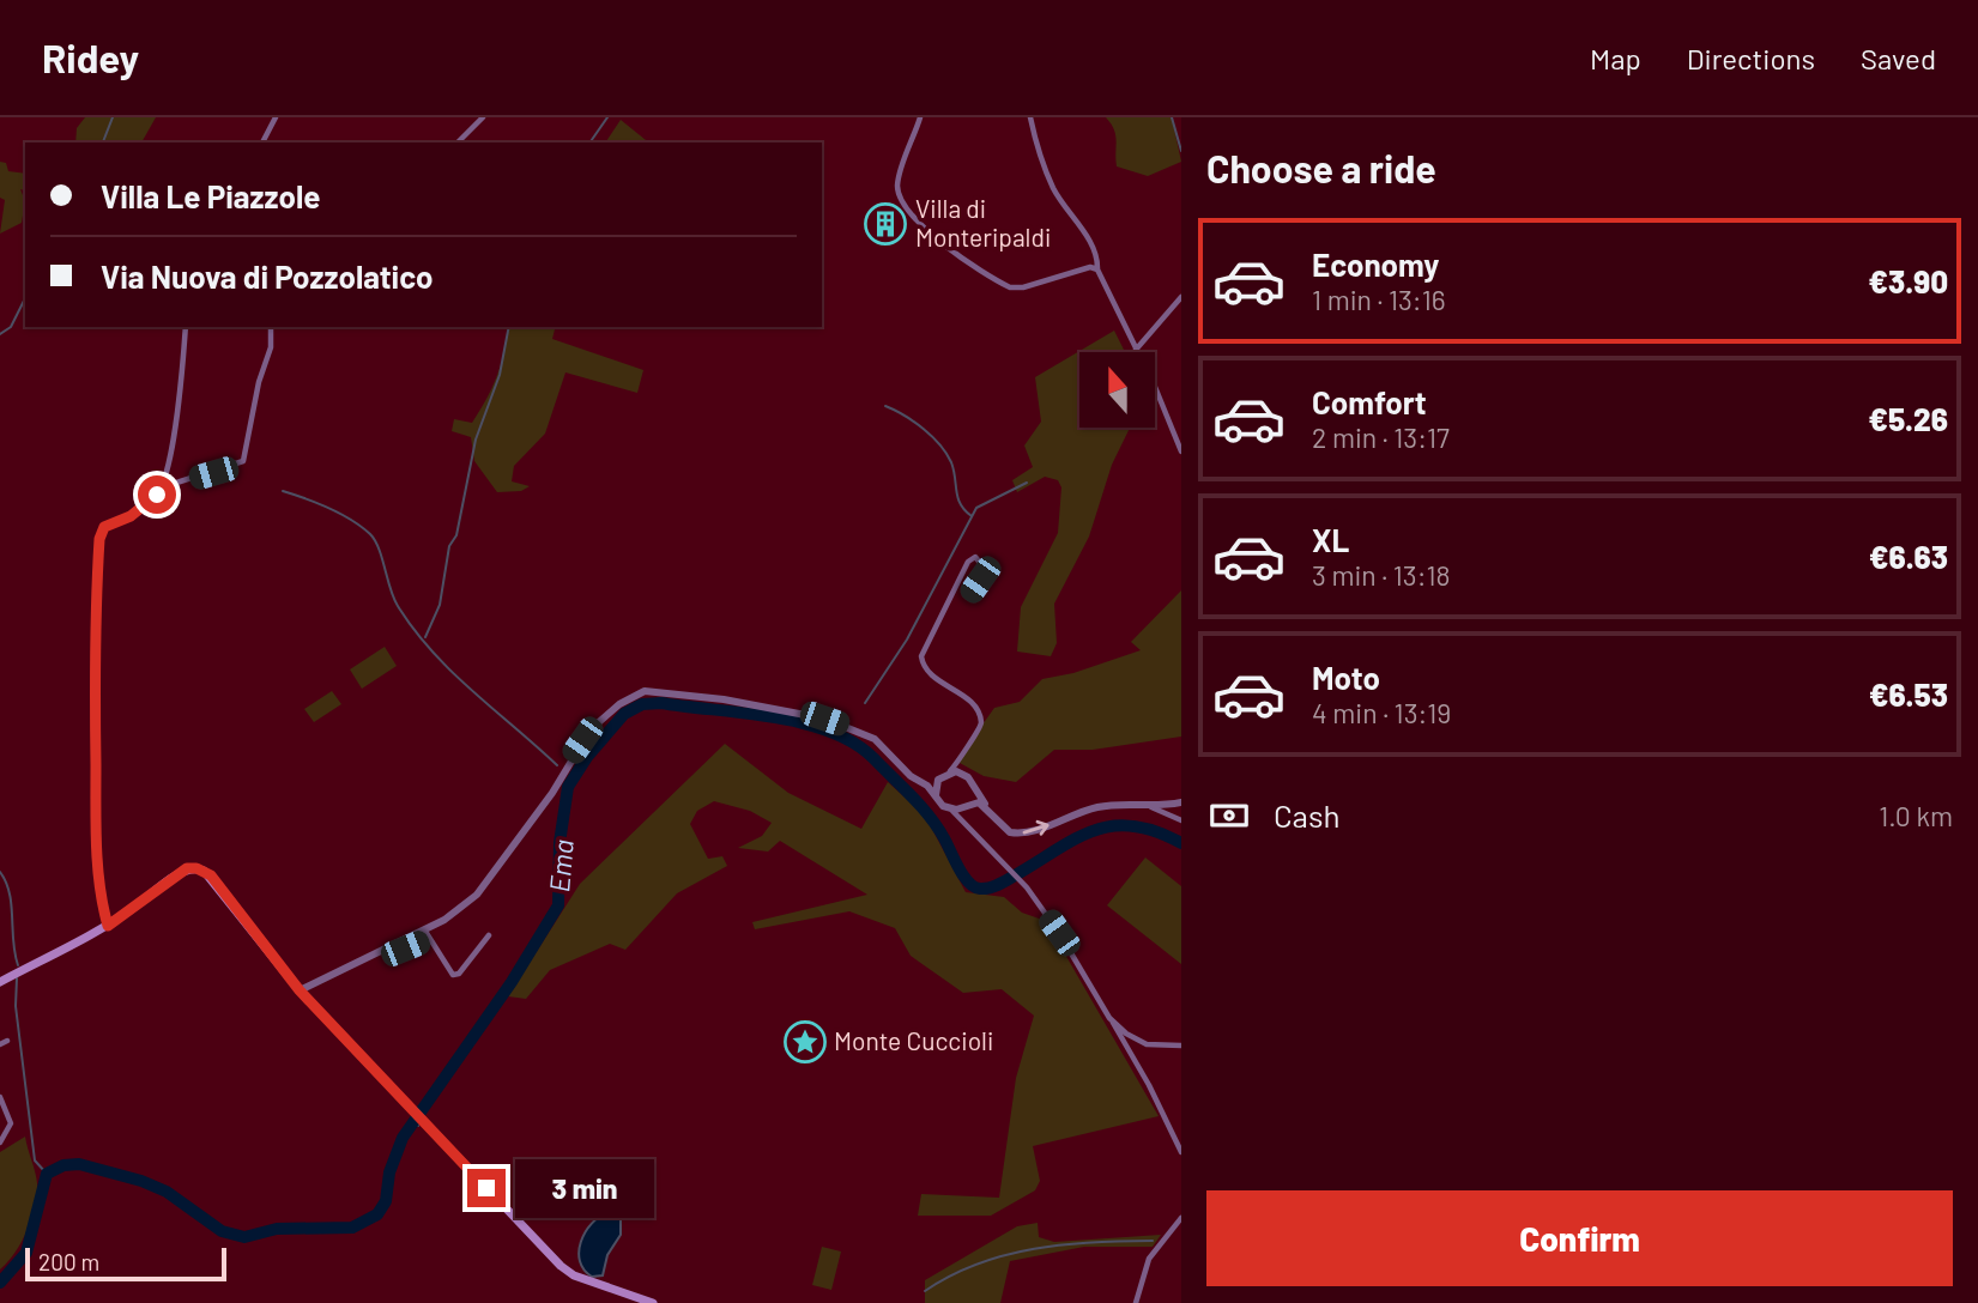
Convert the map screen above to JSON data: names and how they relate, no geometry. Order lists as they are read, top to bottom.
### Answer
{
  "water": ["Ema"],
  "places": {
    "building": ["Villa di Monteripaldi"],
    "place": ["Monte Cuccioli"]
  },
  "scale_bar": "200 m",
  "north": "top",
  "page": {
    "header": "Ridey",
    "nav": ["Map", "Directions", "Saved"],
    "heading": "Choose a ride",
    "banner": ["Villa Le Piazzole", "Via Nuova di Pozzolatico"],
    "list": [
      {
        "name": "Economy",
        "note": "1 min · 13:16",
        "value": "€3.90"
      },
      {
        "name": "Comfort",
        "note": "2 min · 13:17",
        "value": "€5.26"
      },
      {
        "name": "XL",
        "note": "3 min · 13:18",
        "value": "€6.63"
      },
      {
        "name": "Moto",
        "note": "4 min · 13:19",
        "value": "€6.53"
      }
    ],
    "pay": ["Cash", "1.0 km"],
    "bubble": "3 min",
    "buttons": "Confirm",
    "scale": "200 m"
  }
}
